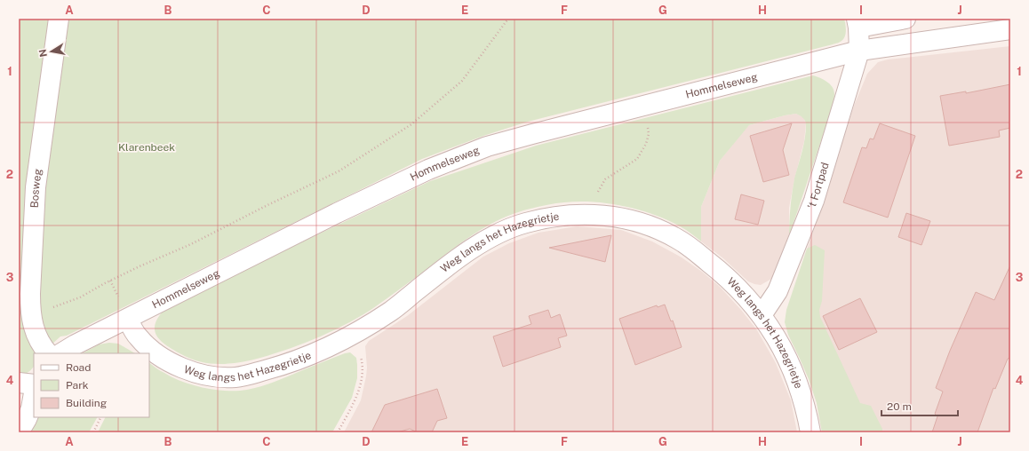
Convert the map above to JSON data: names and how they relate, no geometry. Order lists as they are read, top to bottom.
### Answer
{
  "streets": {
    "street": [
      "Hommelseweg",
      "'t Fortpad",
      "Bosweg",
      "Weg langs het Hazegrietje"
    ]
  },
  "crossings": [
    ["Hommelseweg", "'t Fortpad"],
    ["Hommelseweg", "Weg langs het Hazegrietje"],
    ["'t Fortpad", "Weg langs het Hazegrietje"]
  ],
  "parks": ["Klarenbeek"],
  "legend": ["Road", "Park", "Building"],
  "scale_bar": "20 m",
  "north": "left",
  "grid": {
    "columns": [
      "A",
      "B",
      "C",
      "D",
      "E",
      "F",
      "G",
      "H",
      "I",
      "J"
    ],
    "rows": [
      "1",
      "2",
      "3",
      "4"
    ]
  }
}
